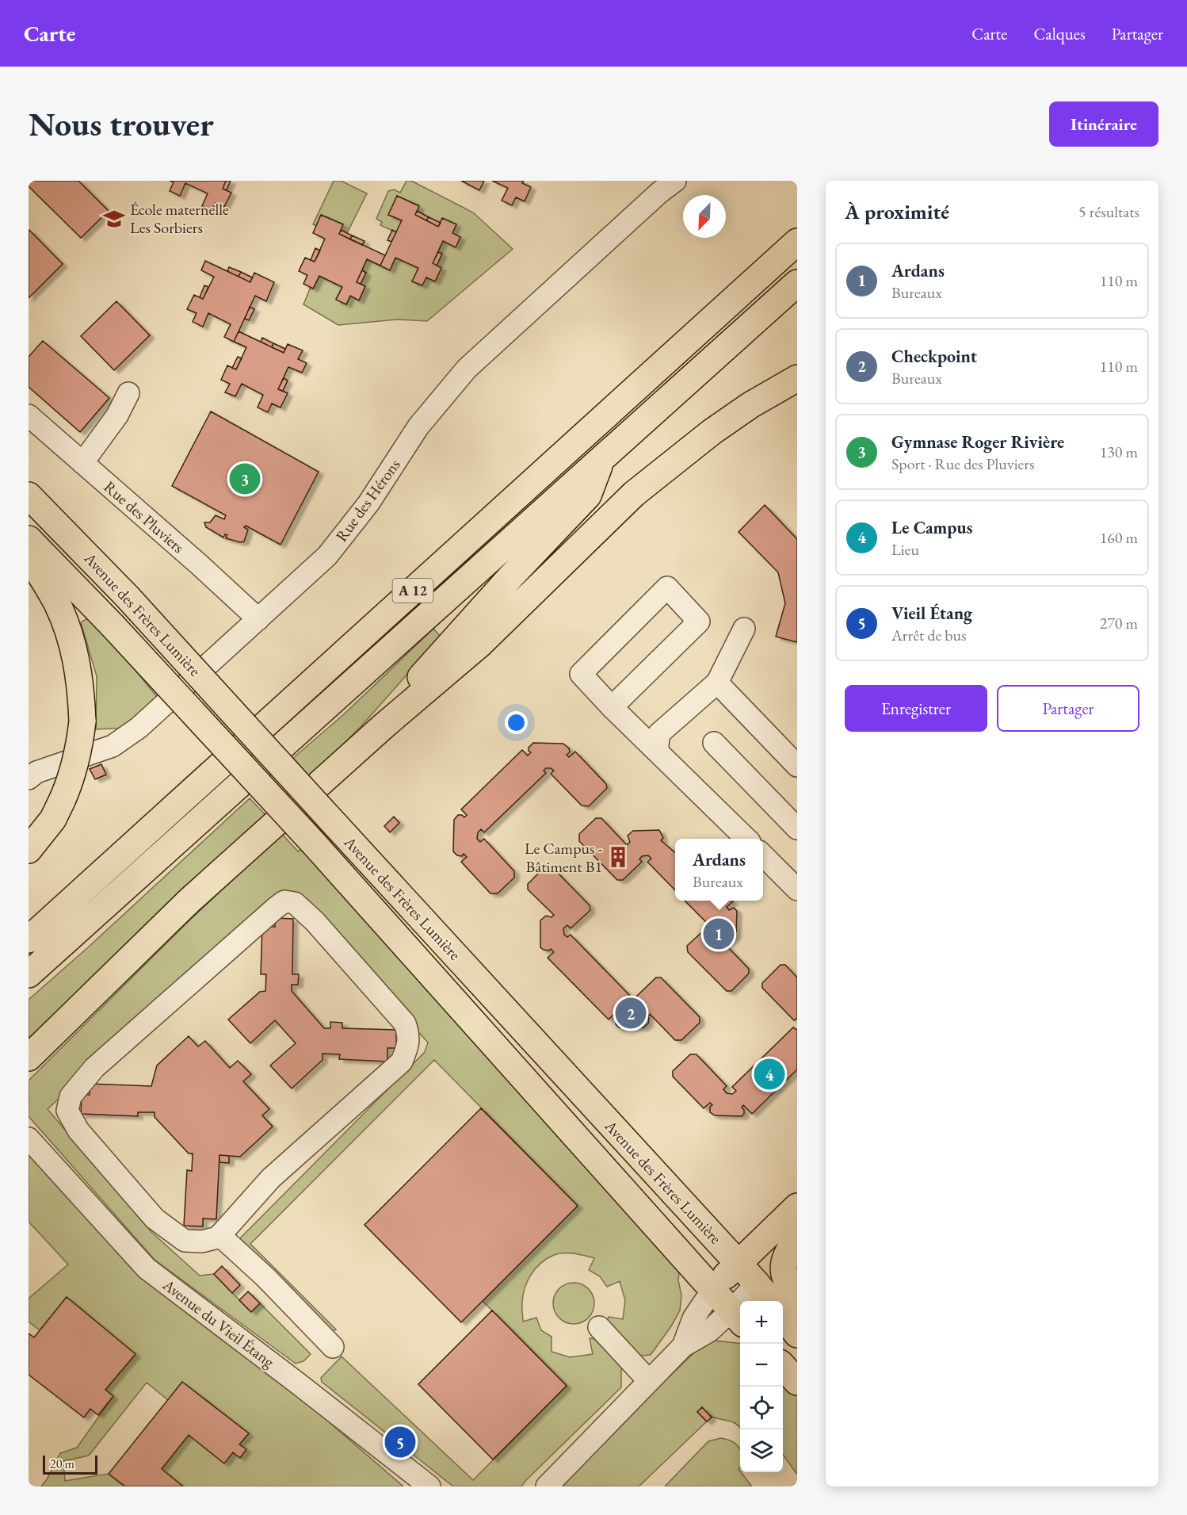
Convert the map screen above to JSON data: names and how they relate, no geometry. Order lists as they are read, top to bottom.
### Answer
{
  "streets": {
    "main road": ["A 12", "Avenue des Frères Lumière"],
    "street": ["Rue des Hérons", "Rue des Pluviers", "Avenue du Vieil Étang"]
  },
  "crossings": [
    ["Rue des Hérons", "Rue des Pluviers"]
  ],
  "places": {
    "school or university": ["École maternelle Les Sorbiers"],
    "building": ["Le Campus - Bâtiment B1"]
  },
  "scale_bar": "20 m",
  "north": "bottom left",
  "page": {
    "header": "Carte",
    "nav": ["Carte", "Calques", "Partager"],
    "buttons": [
      "Itinéraire",
      ["Enregistrer", "Partager"]
    ],
    "title": "Nous trouver",
    "heading": ["À proximité", "5 résultats"],
    "list": [
      {
        "mark": "1",
        "name": "Ardans",
        "note": "Bureaux",
        "value": "110 m"
      },
      {
        "mark": "2",
        "name": "Checkpoint",
        "note": "Bureaux",
        "value": "110 m"
      },
      {
        "mark": "3",
        "name": "Gymnase Roger Rivière",
        "note": "Sport · Rue des Pluviers",
        "value": "130 m"
      },
      {
        "mark": "4",
        "name": "Le Campus",
        "note": "Lieu",
        "value": "160 m"
      },
      {
        "mark": "5",
        "name": "Vieil Étang",
        "note": "Arrêt de bus",
        "value": "270 m"
      }
    ],
    "pins": [
      "3",
      "1",
      "2",
      "4",
      "5"
    ],
    "popup": ["Ardans", "Bureaux"],
    "map_buttons": ["+", "−"],
    "scale": "20 m"
  }
}
